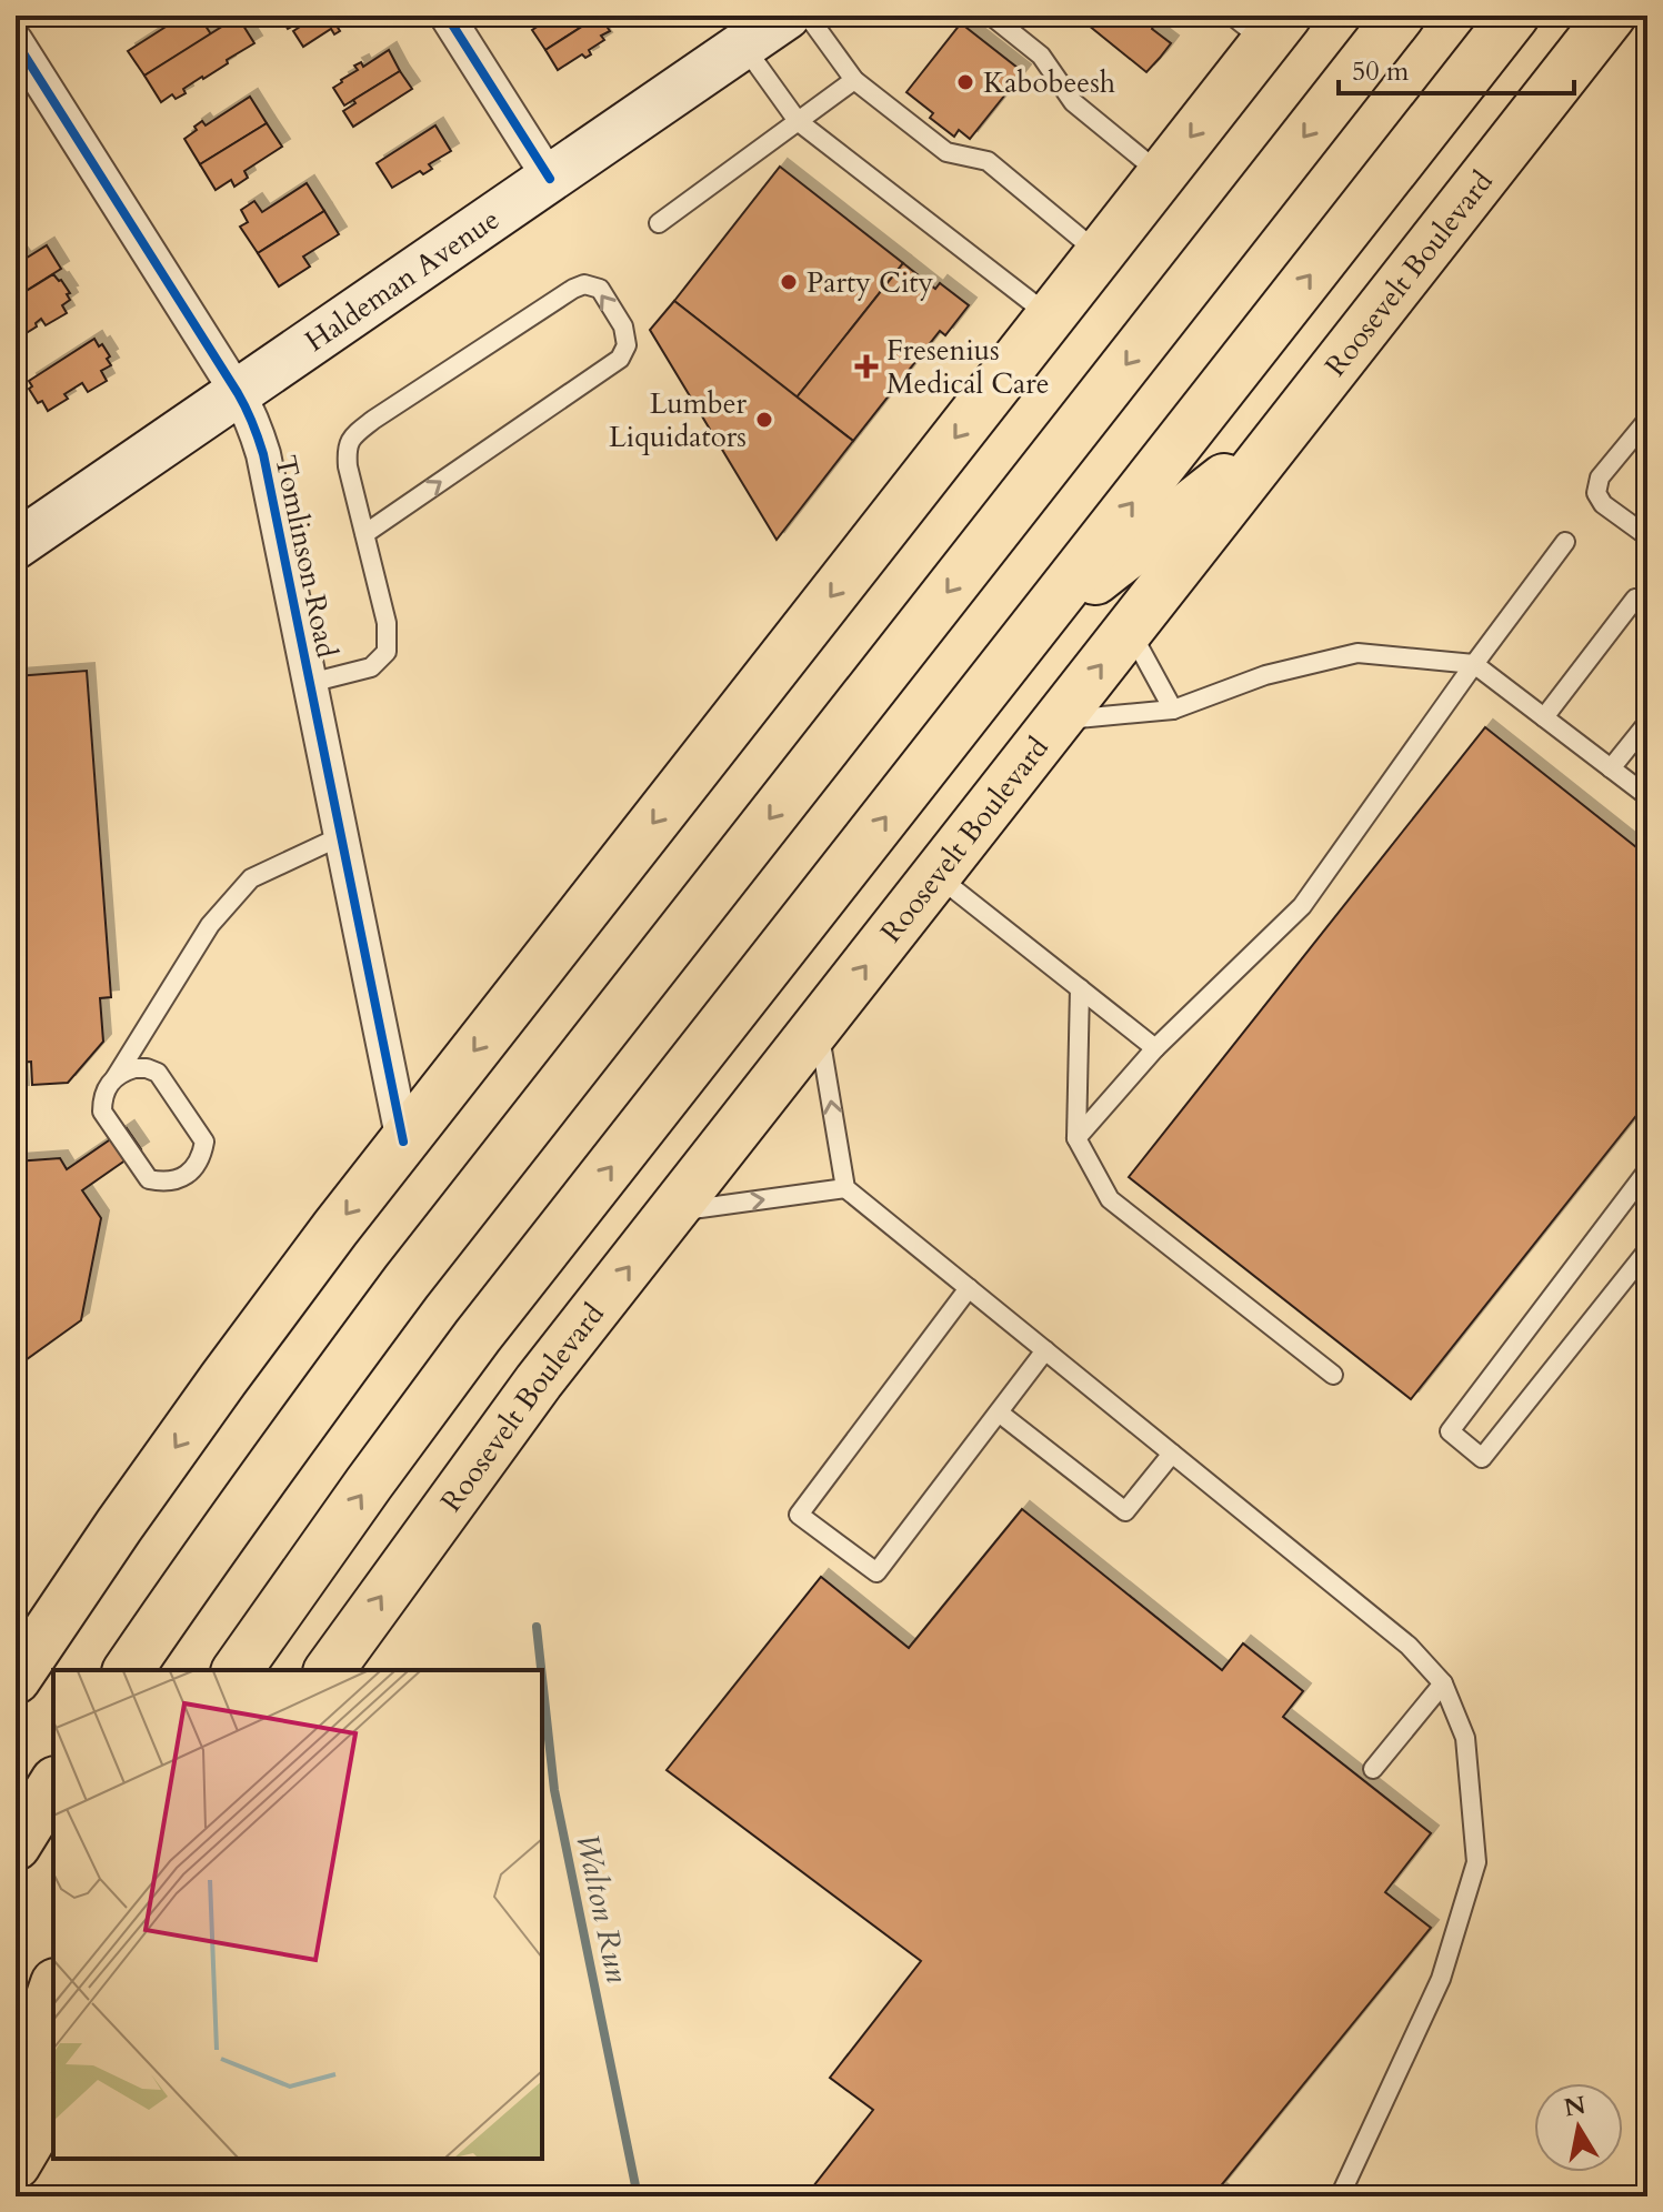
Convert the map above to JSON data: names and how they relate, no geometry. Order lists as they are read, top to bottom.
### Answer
{
  "streets": {
    "highway": ["Roosevelt Boulevard"],
    "main road": ["Haldeman Avenue"],
    "street": ["Tomlinson Road"]
  },
  "crossings": [
    ["Haldeman Avenue", "Tomlinson Road"]
  ],
  "water": ["Walton Run"],
  "places": {
    "other": ["Kabobeesh", "Party City", "Lumber Liquidators"],
    "health": ["Fresenius Medical Care"]
  },
  "scale_bar": "50 m",
  "north": "top"
}
